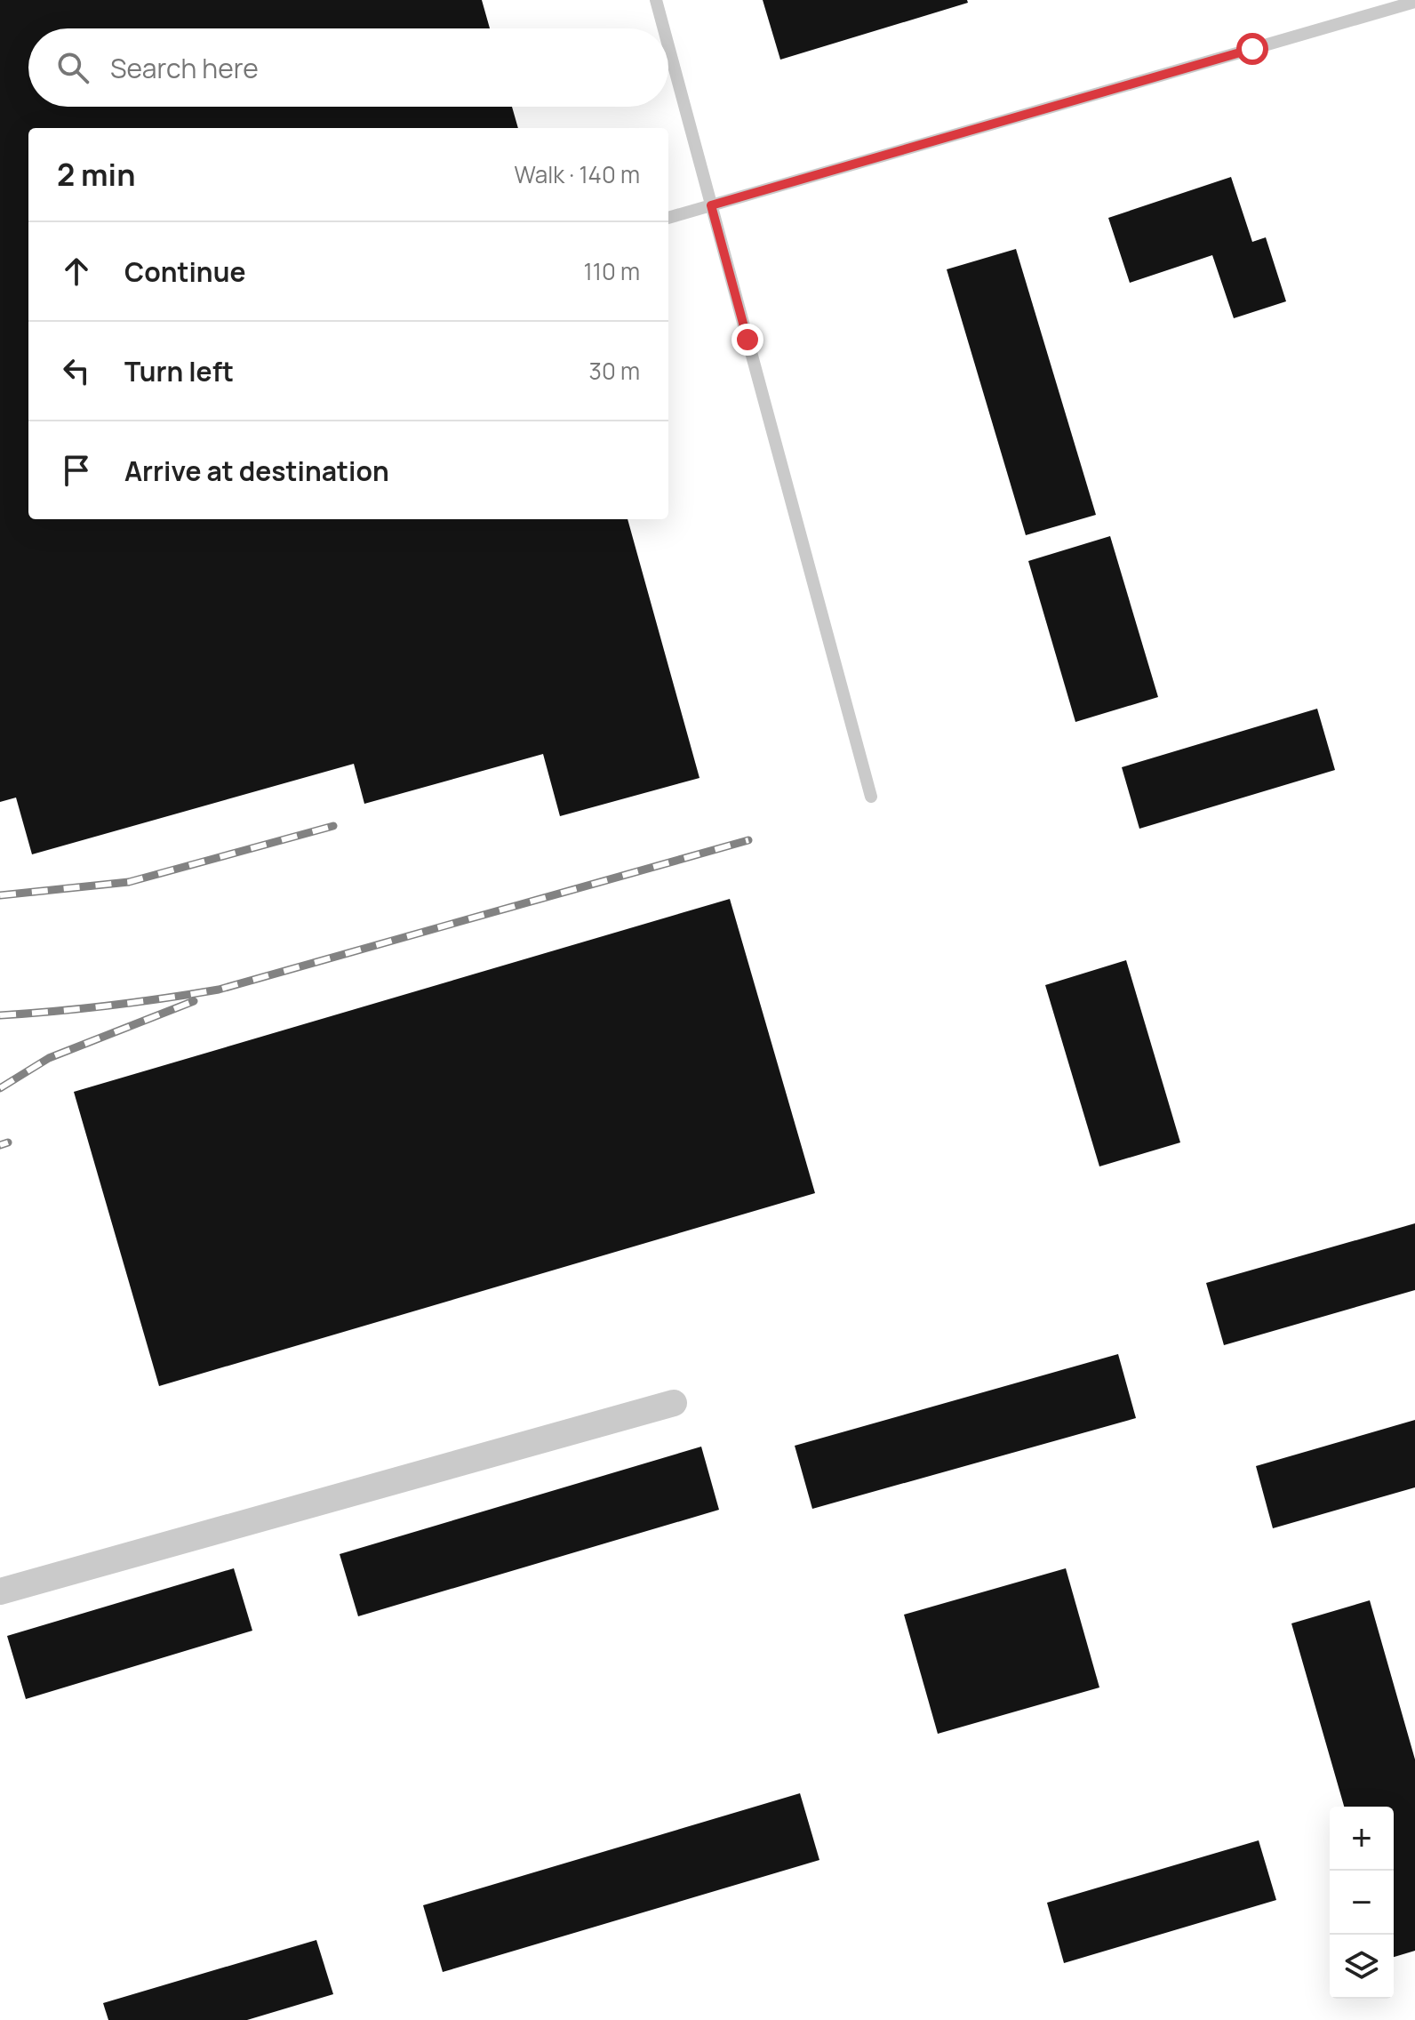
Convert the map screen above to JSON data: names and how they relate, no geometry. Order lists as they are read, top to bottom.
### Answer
{
  "page": {
    "search": "Search here",
    "heading": ["2 min", "Walk · 140 m"],
    "list": [
      ["Continue", "110 m"],
      ["Turn left", "30 m"],
      "Arrive at destination"
    ],
    "map_buttons": ["+", "−"]
  }
}
